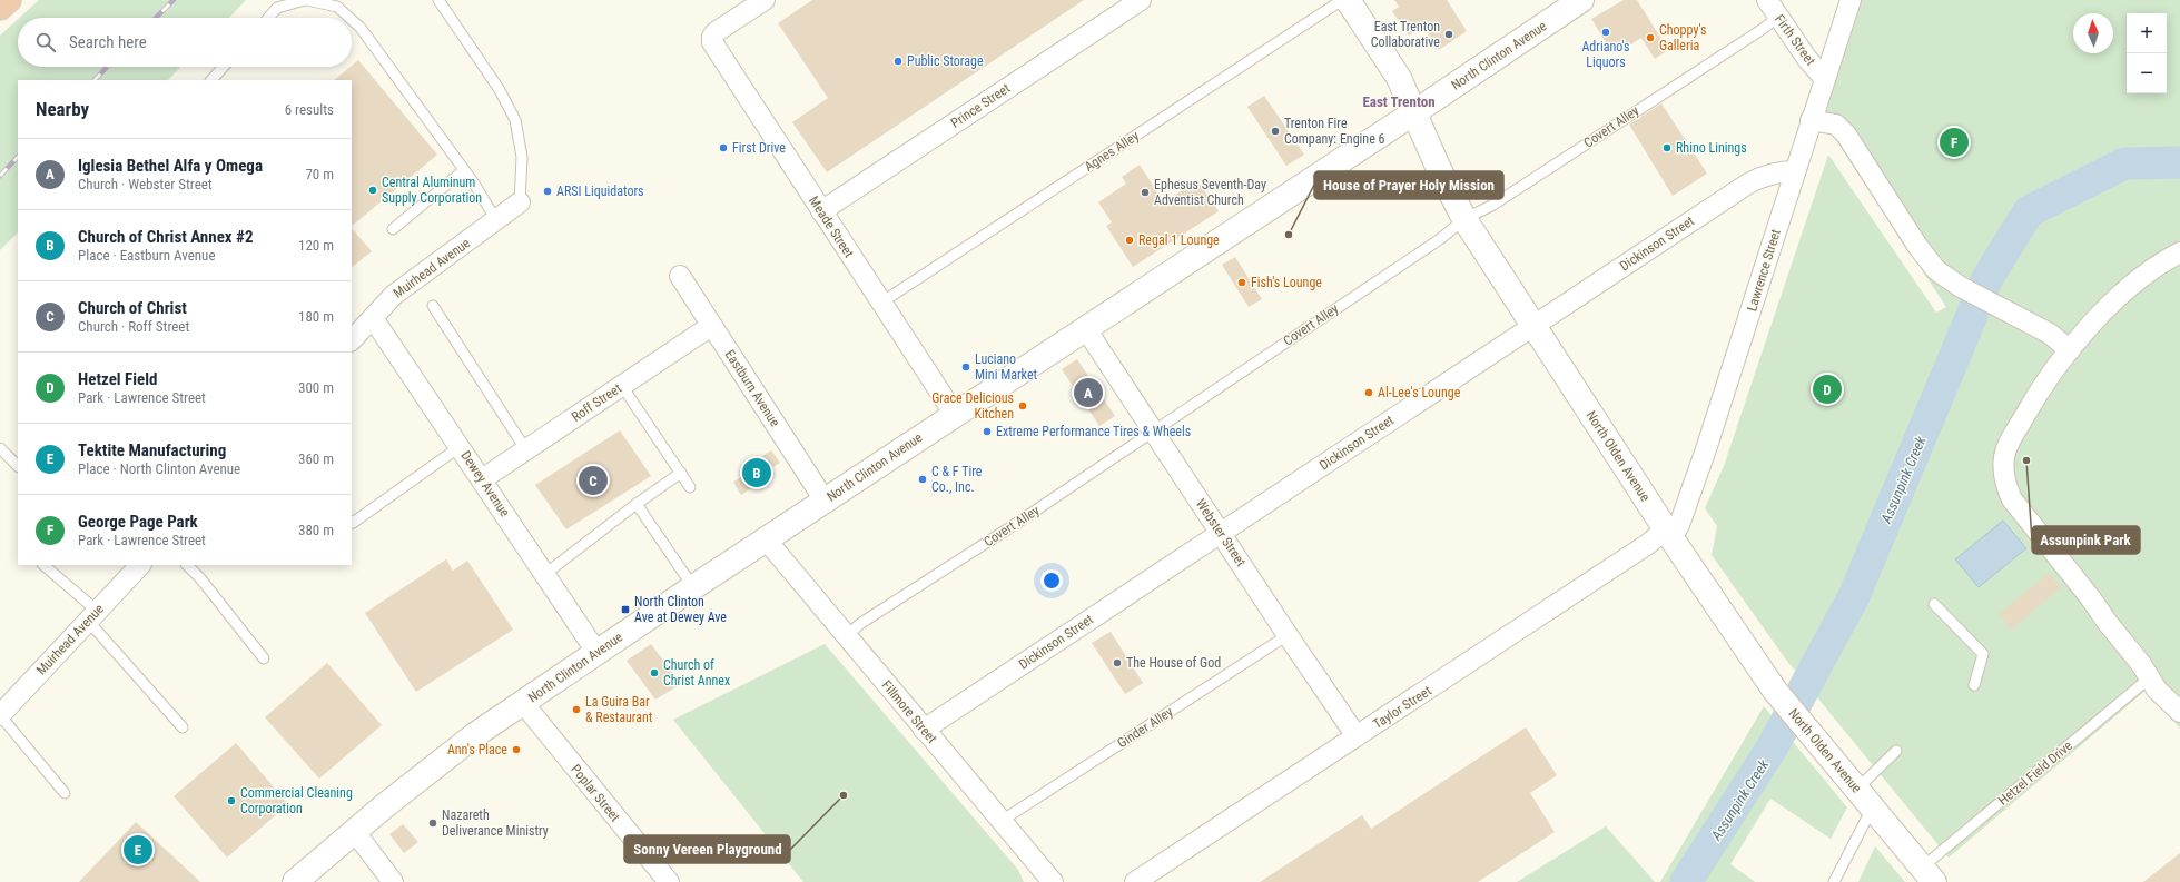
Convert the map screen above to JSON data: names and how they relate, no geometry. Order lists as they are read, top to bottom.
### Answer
{
  "streets": {
    "street": [
      "Firth Street",
      "North Clinton Avenue",
      "Prince Street",
      "Meade Street",
      "Dickinson Street",
      "Muirhead Avenue",
      "Lawrence Street",
      "Eastburn Avenue",
      "Roff Street",
      "North Olden Avenue",
      "Dewey Avenue",
      "Webster Street",
      "Taylor Street",
      "Fillmore Street",
      "Poplar Street"
    ],
    "lane": [
      "Covert Alley",
      "Agnes Alley",
      "Ginder Alley",
      "Hetzel Field Drive"
    ]
  },
  "crossings": [
    ["Firth Street", "Covert Alley"],
    ["Firth Street", "Lawrence Street"],
    ["North Clinton Avenue", "Meade Street"],
    ["North Clinton Avenue", "Eastburn Avenue"],
    ["North Clinton Avenue", "North Olden Avenue"],
    ["North Clinton Avenue", "Dewey Avenue"],
    ["North Clinton Avenue", "Webster Street"],
    ["North Clinton Avenue", "Fillmore Street"],
    ["North Clinton Avenue", "Poplar Street"],
    ["Prince Street", "Meade Street"],
    ["Covert Alley", "North Olden Avenue"],
    ["Covert Alley", "Webster Street"],
    ["Covert Alley", "Fillmore Street"],
    ["Agnes Alley", "Meade Street"],
    ["Dickinson Street", "Lawrence Street"],
    ["Dickinson Street", "North Olden Avenue"],
    ["Dickinson Street", "Webster Street"],
    ["Dickinson Street", "Fillmore Street"],
    ["Muirhead Avenue", "Dewey Avenue"],
    ["Lawrence Street", "North Olden Avenue"],
    ["Lawrence Street", "Taylor Street"],
    ["Eastburn Avenue", "Roff Street"],
    ["Roff Street", "Dewey Avenue"],
    ["North Olden Avenue", "Taylor Street"],
    ["North Olden Avenue", "Hetzel Field Drive"],
    ["Webster Street", "Taylor Street"],
    ["Webster Street", "Ginder Alley"],
    ["Fillmore Street", "Ginder Alley"]
  ],
  "districts": ["East Trenton"],
  "water": ["Assunpink Creek"],
  "places": {
    "other": [
      "Adriano's Liquors",
      "East Trenton Collaborative",
      "Choppy's Galleria",
      "Public Storage",
      "Trenton Fire Company: Engine 6",
      "First Drive",
      "Rhino Linings",
      "Central Aluminum Supply Corporation",
      "ARSI Liquidators",
      "Ephesus Seventh-Day Adventist Church",
      "House of Prayer Holy Mission",
      "Regal 1 Lounge",
      "Fish's Lounge",
      "Luciano Mini Market",
      "Al-Lee's Lounge",
      "Grace Delicious Kitchen",
      "Extreme Performance Tires & Wheels",
      "Assunpink Park",
      "C & F Tire Co., Inc.",
      "The House of God",
      "Church of Christ Annex",
      "La Guira Bar & Restaurant",
      "Ann's Place",
      "Sonny Vereen Playground",
      "Commercial Cleaning Corporation",
      "Nazareth Deliverance Ministry"
    ],
    "transit": ["North Clinton Ave at Dewey Ave"]
  },
  "north": "top",
  "page": {
    "map_buttons": ["+", "−"],
    "search": "Search here",
    "heading": ["Nearby", "6 results"],
    "pins": [
      "F",
      "D",
      "A",
      "B",
      "C",
      "E"
    ],
    "list": [
      {
        "mark": "A",
        "name": "Iglesia Bethel Alfa y Omega",
        "note": "Church · Webster Street",
        "value": "70 m"
      },
      {
        "mark": "B",
        "name": "Church of Christ Annex #2",
        "note": "Place · Eastburn Avenue",
        "value": "120 m"
      },
      {
        "mark": "C",
        "name": "Church of Christ",
        "note": "Church · Roff Street",
        "value": "180 m"
      },
      {
        "mark": "D",
        "name": "Hetzel Field",
        "note": "Park · Lawrence Street",
        "value": "300 m"
      },
      {
        "mark": "E",
        "name": "Tektite Manufacturing",
        "note": "Place · North Clinton Avenue",
        "value": "360 m"
      },
      {
        "mark": "F",
        "name": "George Page Park",
        "note": "Park · Lawrence Street",
        "value": "380 m"
      }
    ]
  }
}
